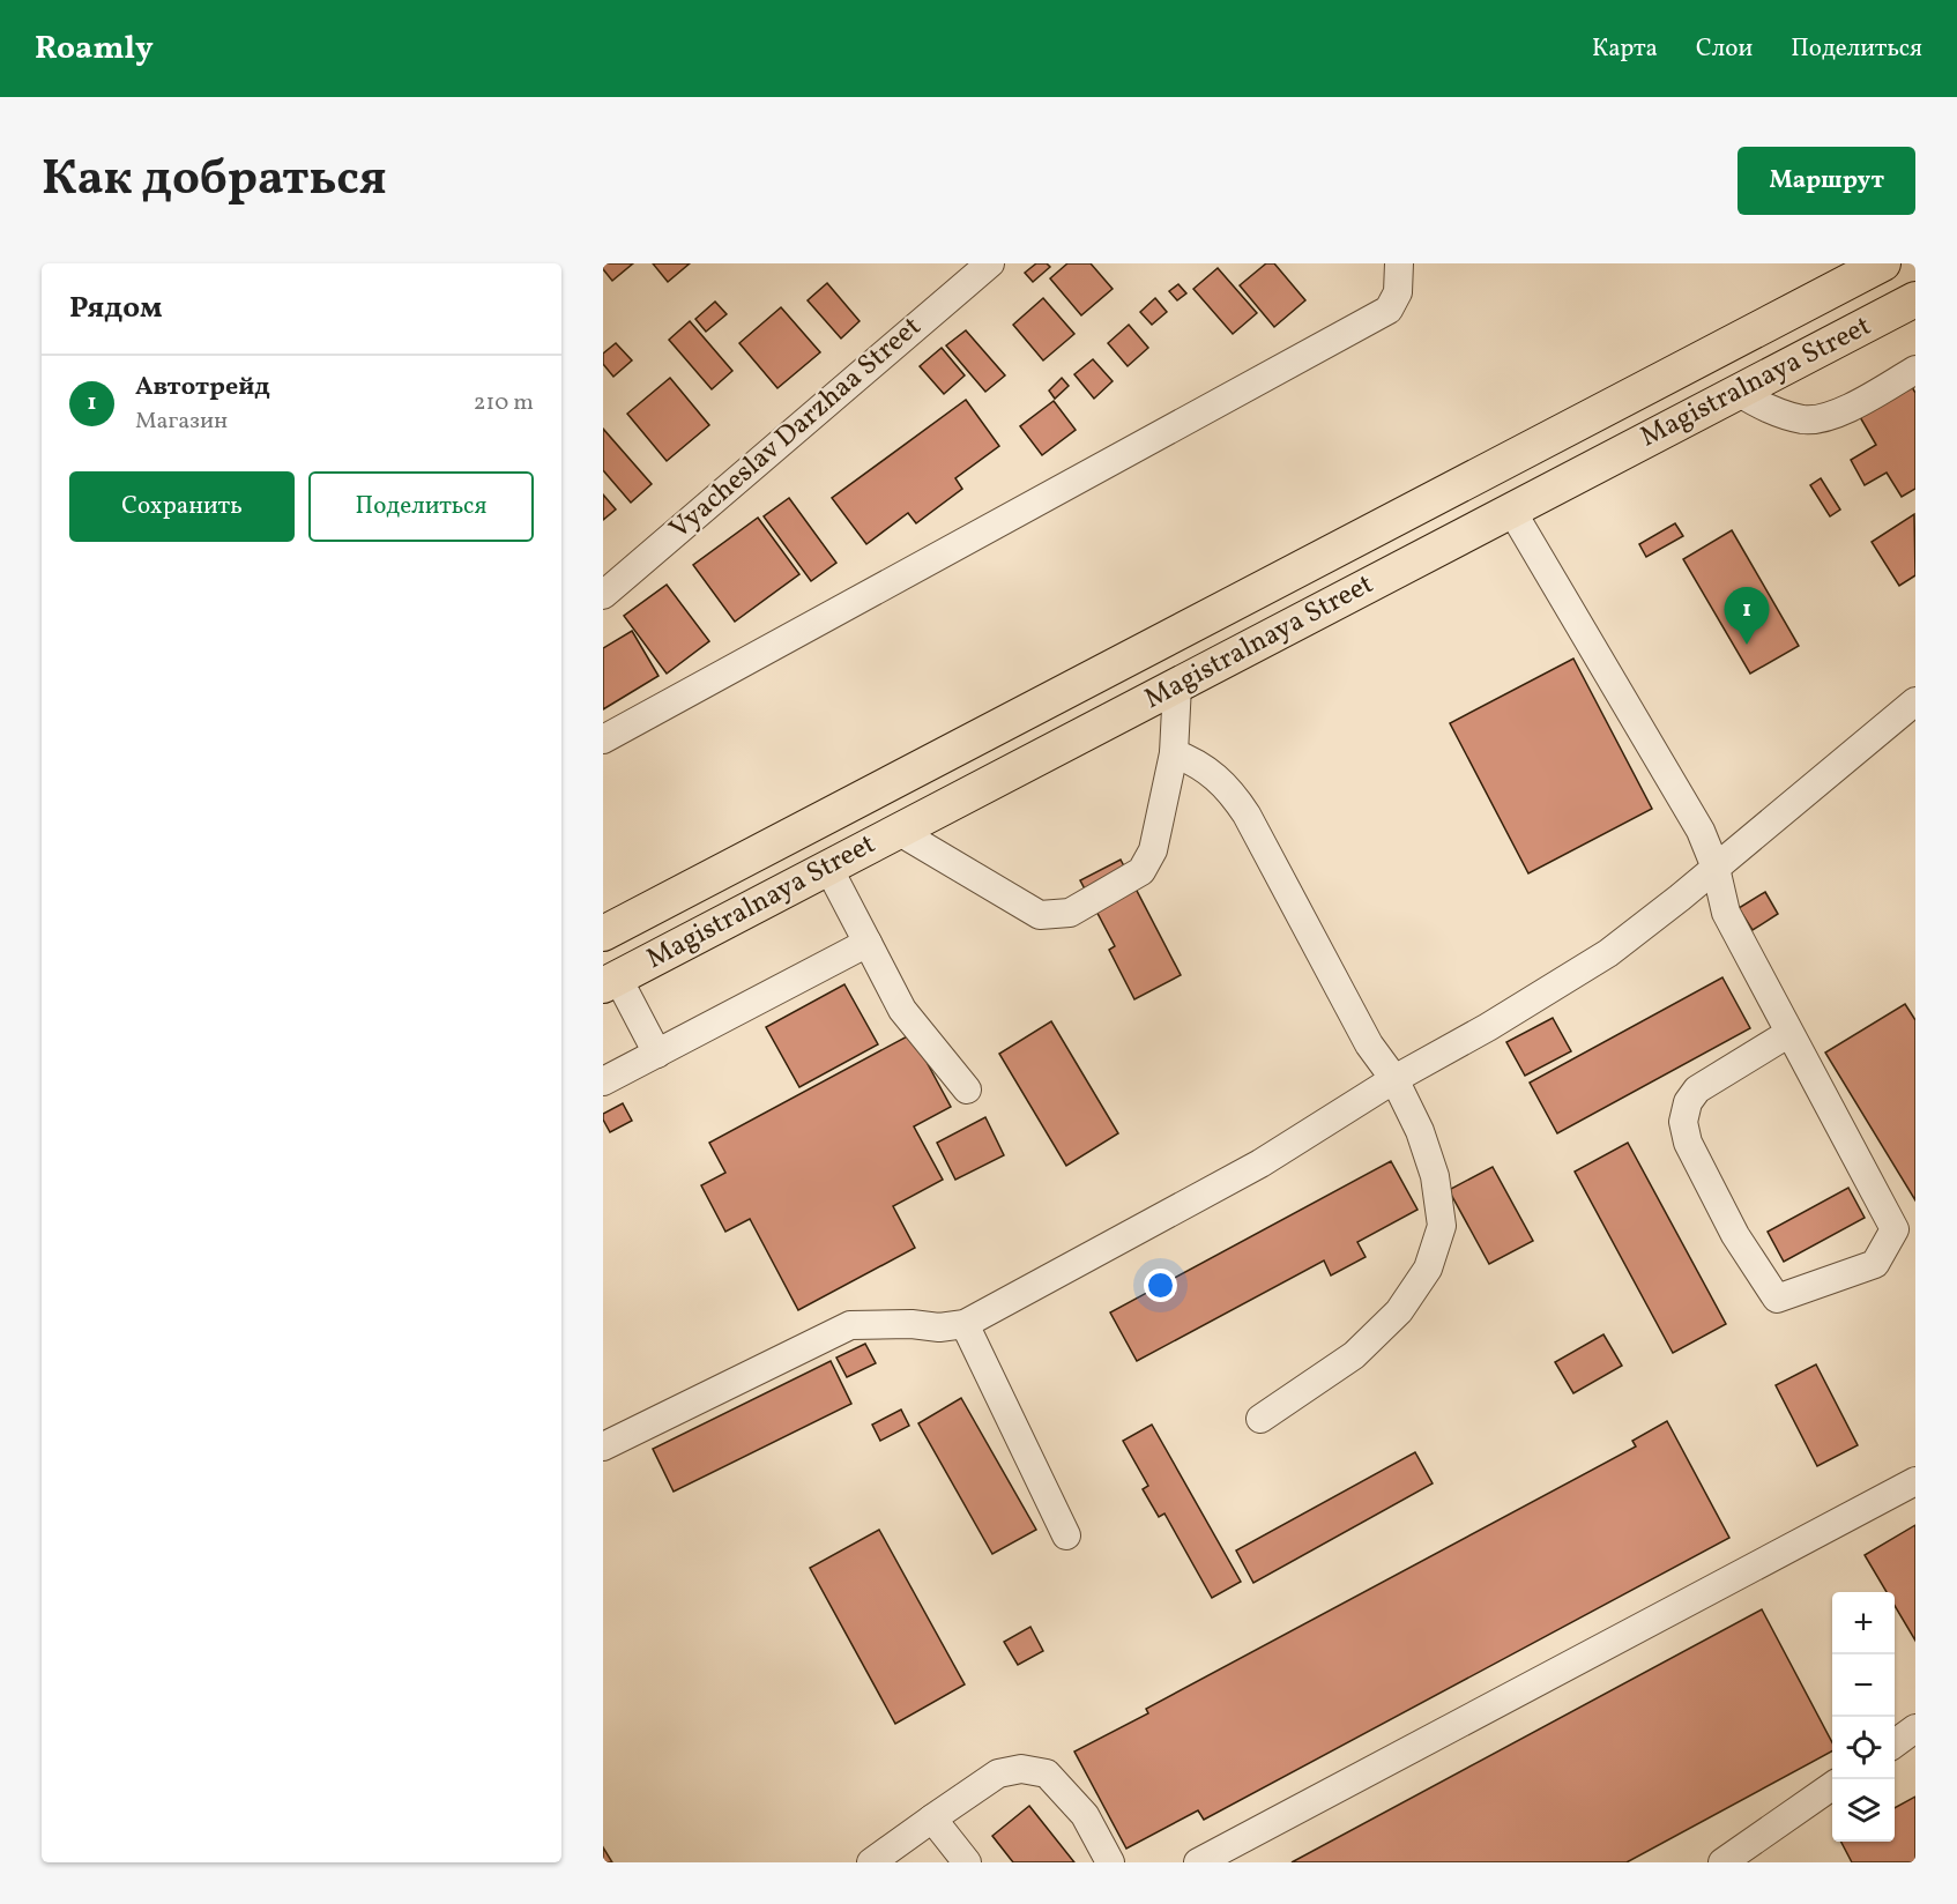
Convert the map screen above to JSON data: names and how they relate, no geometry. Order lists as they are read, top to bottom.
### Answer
{
  "streets": {
    "main road": ["Magistralnaya Street"],
    "street": ["Vyacheslav Darzhaa Street"]
  },
  "page": {
    "header": "Roamly",
    "nav": ["Карта", "Слои", "Поделиться"],
    "title": "Как добраться",
    "buttons": [
      "Маршрут",
      ["Сохранить", "Поделиться"]
    ],
    "heading": "Рядом",
    "list": [
      {
        "mark": "1",
        "name": "Автотрейд",
        "note": "Магазин",
        "value": "210 m"
      }
    ],
    "pins": "1",
    "map_buttons": ["+", "−"]
  }
}
